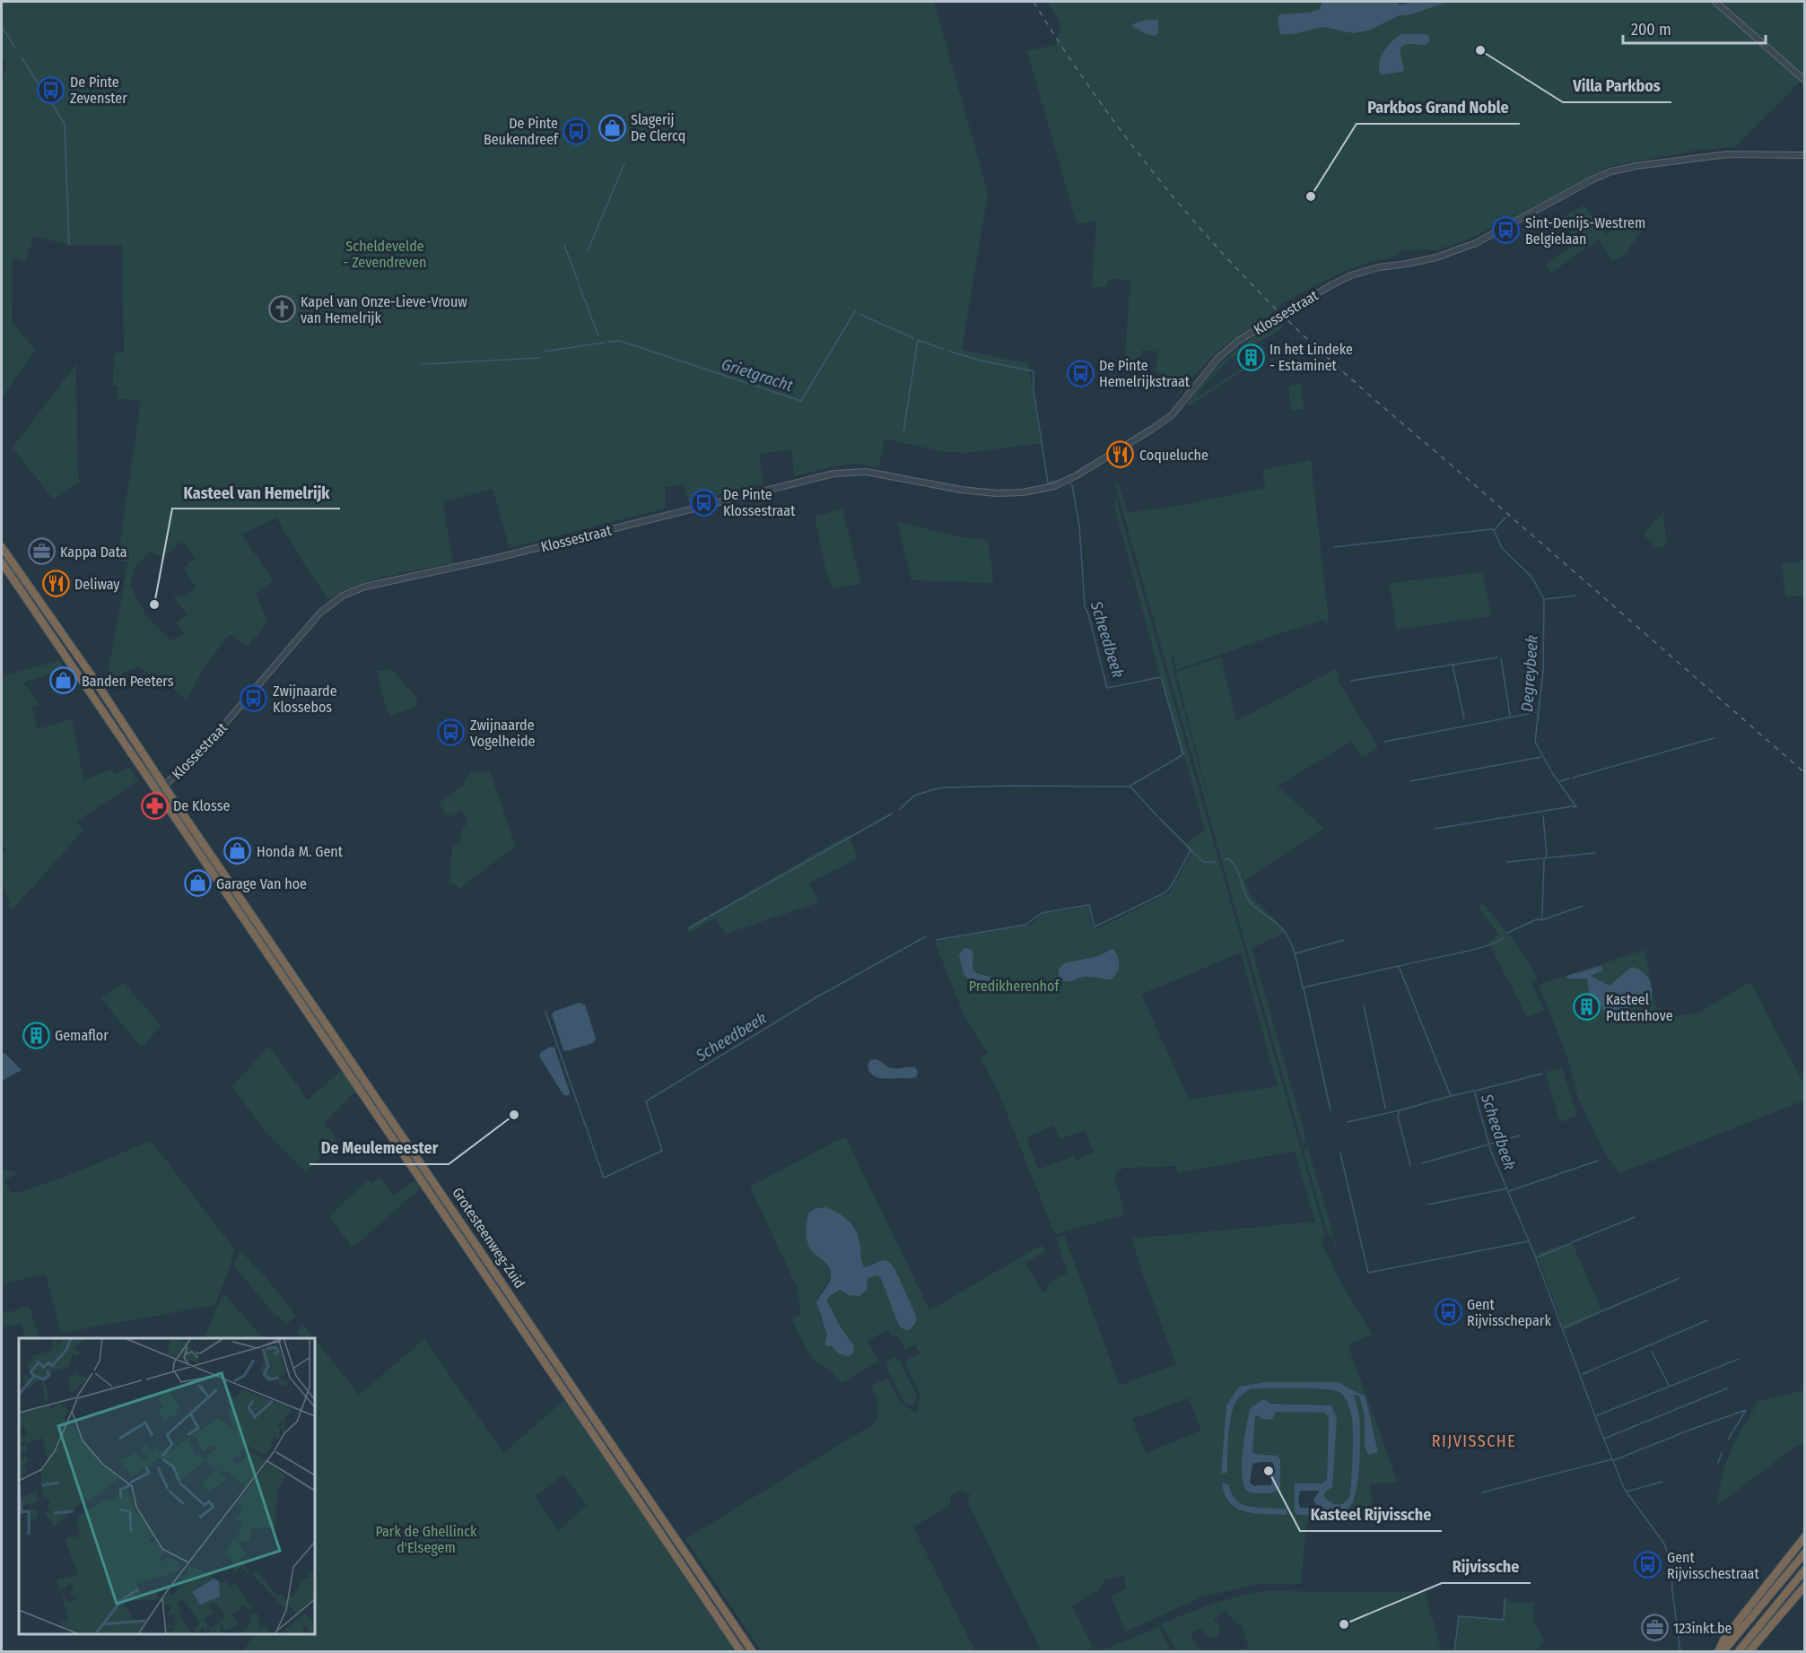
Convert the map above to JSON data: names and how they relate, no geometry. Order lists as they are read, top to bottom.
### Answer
{
  "streets": {
    "highway": ["Grotesteenweg-Zuid"],
    "street": ["Klossestraat"]
  },
  "crossings": [
    ["Klossestraat", "Grotesteenweg-Zuid"]
  ],
  "districts": ["RIJVISSCHE"],
  "water": ["Grietgracht", "Scheedbeek", "Degreybeek"],
  "parks": ["Scheldevelde - Zevendreven", "Predikherenhof", "Park de Ghellinck d'Elsegem"],
  "places": {
    "other": [
      "Villa Parkbos",
      "Parkbos Grand Noble",
      "Kasteel van Hemelrijk",
      "De Meulemeester",
      "Kasteel Rijvissche",
      "Rijvissche"
    ],
    "bus stop": [
      "De Pinte Zevenster",
      "De Pinte Beukendreef",
      "Sint-Denijs-Westrem Belgielaan",
      "De Pinte Hemelrijkstraat",
      "De Pinte Klossestraat",
      "Zwijnaarde Klossebos",
      "Zwijnaarde Vogelheide",
      "Gent Rijvisschepark",
      "Gent Rijvisschestraat"
    ],
    "shop": [
      "Slagerij De Clercq",
      "Banden Peeters",
      "Honda M. Gent",
      "Garage Van hoe"
    ],
    "church": ["Kapel van Onze-Lieve-Vrouw van Hemelrijk"],
    "building": ["In het Lindeke - Estaminet", "Kasteel Puttenhove", "Gemaflor"],
    "restaurant": ["Coqueluche", "Deliway"],
    "office": ["Kappa Data", "123inkt.be"],
    "pharmacy": ["De Klosse"]
  },
  "scale_bar": "200 m"
}
